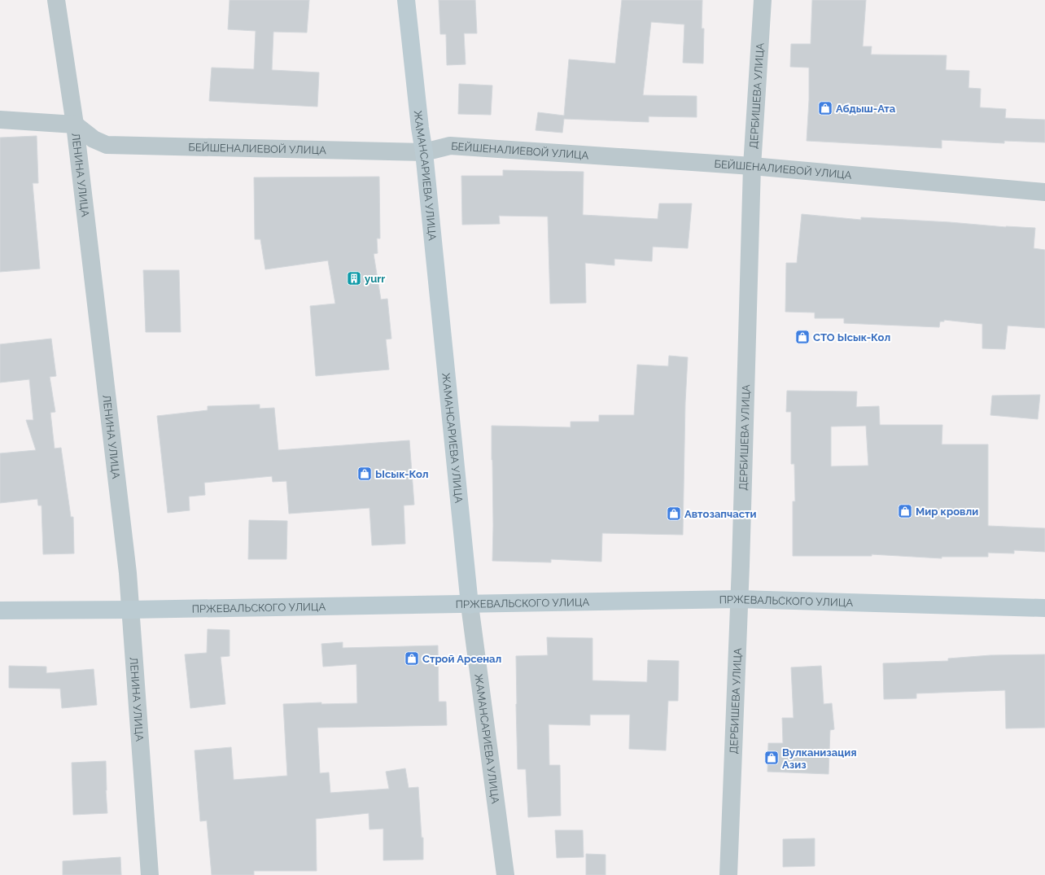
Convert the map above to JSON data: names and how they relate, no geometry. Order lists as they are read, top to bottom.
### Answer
{
  "streets": {
    "main road": ["ЖАМАНСАРИЕВА УЛИЦА", "ПРЖЕВАЛЬСКОГО УЛИЦА"],
    "street": ["ДЕРБИШЕВА УЛИЦА", "БЕЙШЕНАЛИЕВОЙ УЛИЦА", "ЛЕНИНА УЛИЦА"]
  },
  "crossings": [
    ["ДЕРБИШЕВА УЛИЦА", "БЕЙШЕНАЛИЕВОЙ УЛИЦА"],
    ["ДЕРБИШЕВА УЛИЦА", "ПРЖЕВАЛЬСКОГО УЛИЦА"],
    ["БЕЙШЕНАЛИЕВОЙ УЛИЦА", "ЛЕНИНА УЛИЦА"],
    ["БЕЙШЕНАЛИЕВОЙ УЛИЦА", "ЖАМАНСАРИЕВА УЛИЦА"],
    ["ЛЕНИНА УЛИЦА", "ПРЖЕВАЛЬСКОГО УЛИЦА"],
    ["ЖАМАНСАРИЕВА УЛИЦА", "ПРЖЕВАЛЬСКОГО УЛИЦА"]
  ],
  "places": {
    "shop": [
      "Абдыш-Ата",
      "СТО Ысык-Кол",
      "Ысык-Кол",
      "Мир кровли",
      "Автозапчасти",
      "Строй Арсенал",
      "Вулканизация Азиз"
    ],
    "building": ["yurr"]
  }
}
